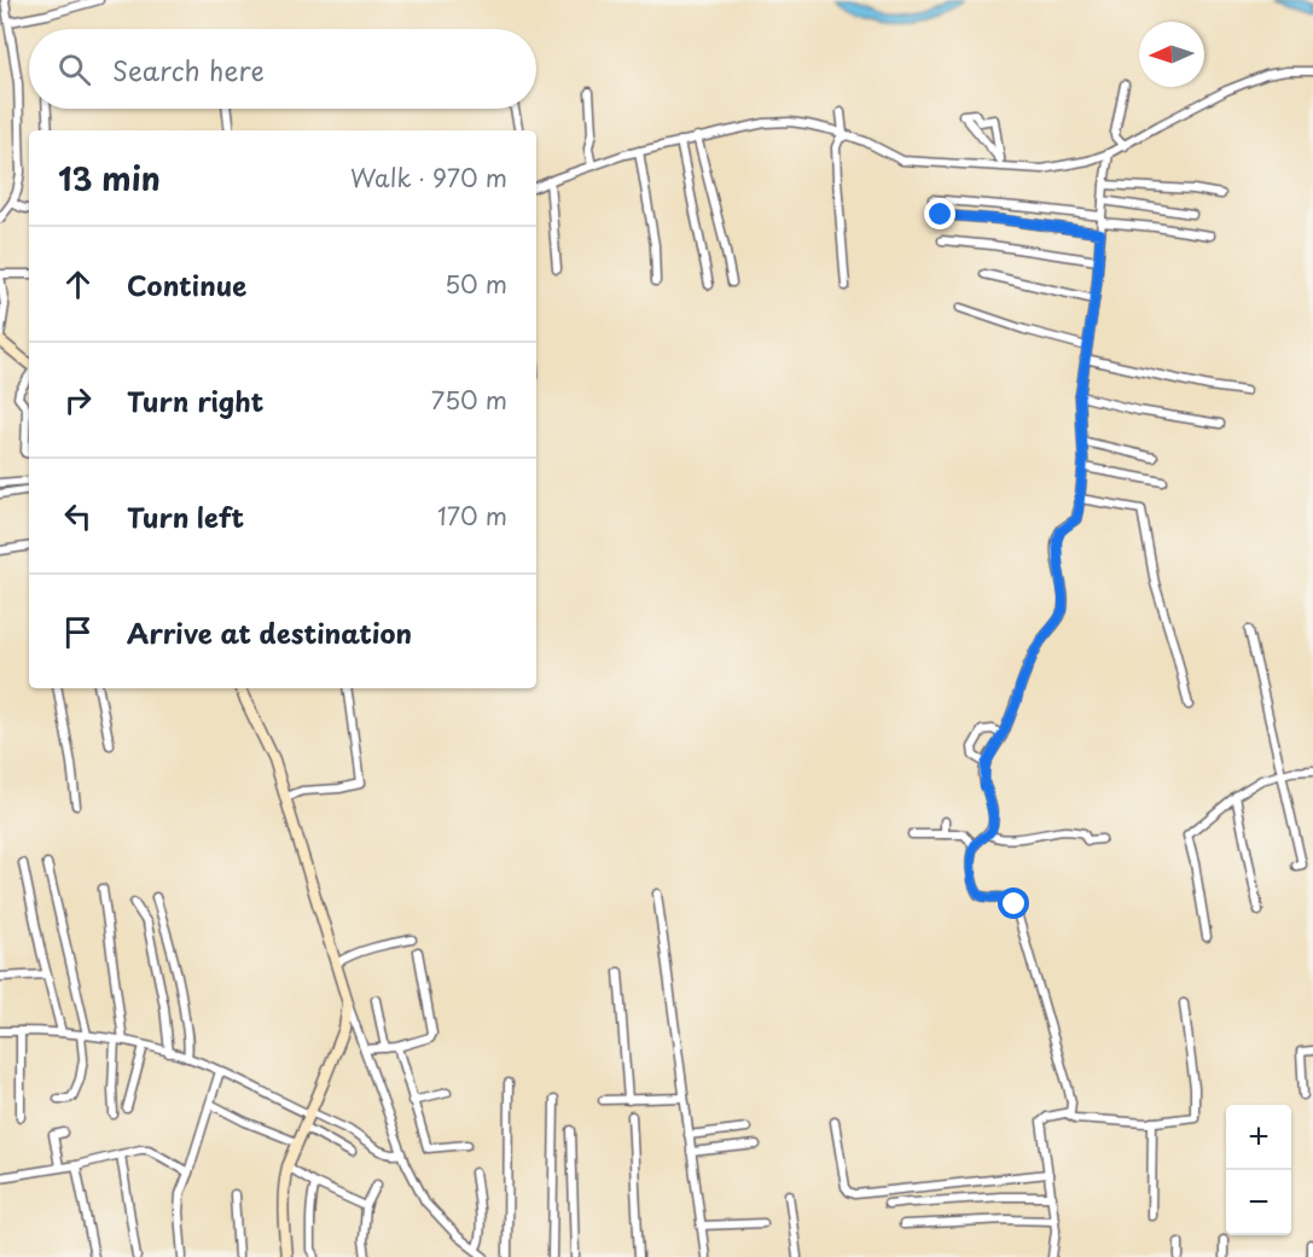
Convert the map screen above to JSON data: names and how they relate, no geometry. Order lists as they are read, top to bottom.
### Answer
{
  "north": "left",
  "page": {
    "search": "Search here",
    "heading": ["13 min", "Walk · 970 m"],
    "list": [
      ["Continue", "50 m"],
      ["Turn right", "750 m"],
      ["Turn left", "170 m"],
      "Arrive at destination"
    ],
    "map_buttons": ["+", "−"]
  }
}
